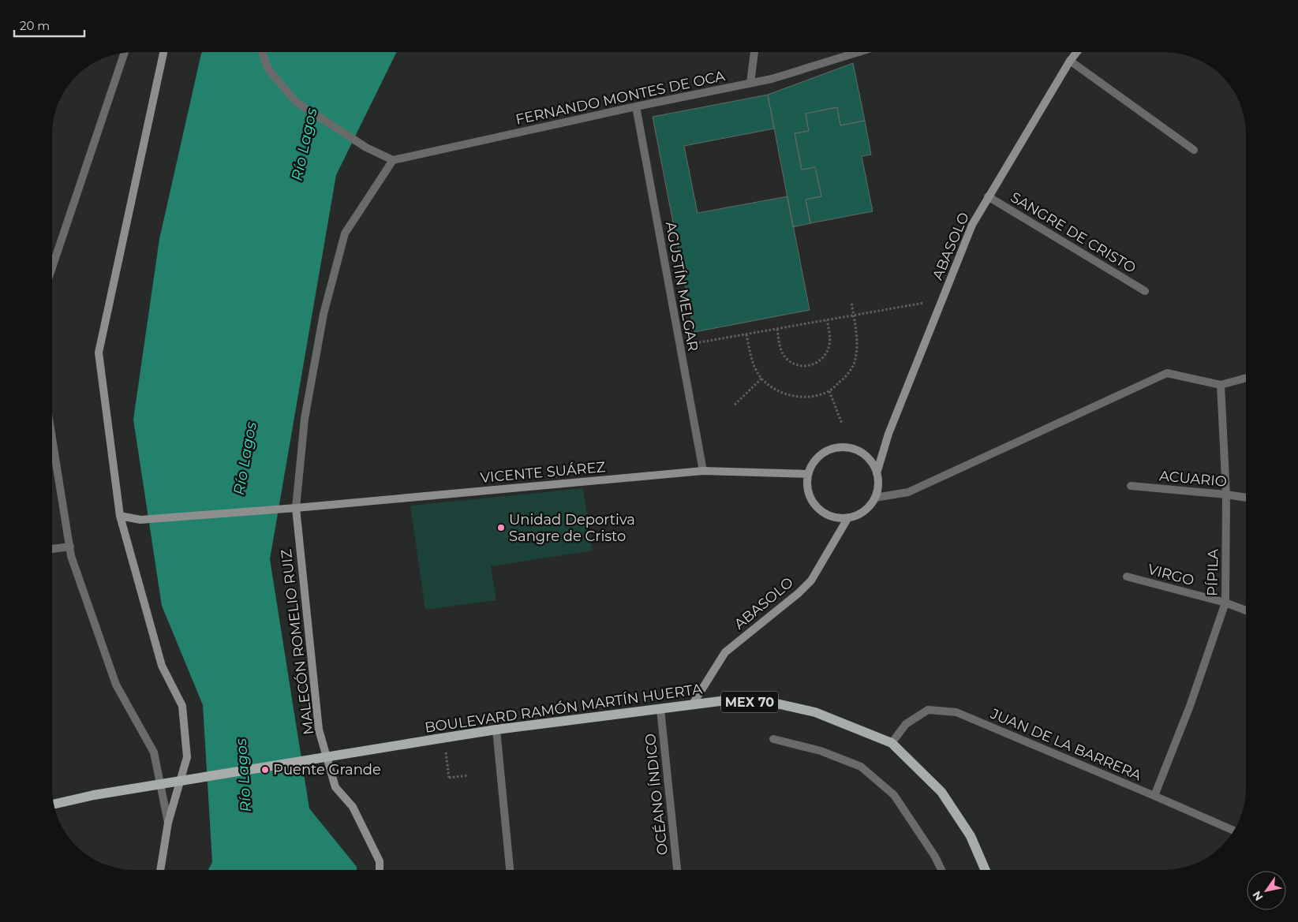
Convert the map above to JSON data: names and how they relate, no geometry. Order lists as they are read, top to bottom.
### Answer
{
  "streets": {
    "main road": ["MEX 70", "BOULEVARD RAMÓN MARTÍN HUERTA"],
    "street": [
      "FERNANDO MONTES DE OCA",
      "SANGRE DE CRISTO",
      "ABASOLO",
      "AGUSTÍN MELGAR",
      "VICENTE SUÁREZ",
      "ACUARIO",
      "PÍPILA",
      "VIRGO",
      "MALECÓN ROMELIO RUIZ",
      "JUAN DE LA BARRERA",
      "OCÉANO ÍNDICO"
    ]
  },
  "crossings": [
    ["FERNANDO MONTES DE OCA", "AGUSTÍN MELGAR"],
    ["SANGRE DE CRISTO", "ABASOLO"],
    ["ABASOLO", "VICENTE SUÁREZ"],
    ["ABASOLO", "BOULEVARD RAMÓN MARTÍN HUERTA"],
    ["AGUSTÍN MELGAR", "VICENTE SUÁREZ"],
    ["VICENTE SUÁREZ", "MALECÓN ROMELIO RUIZ"],
    ["ACUARIO", "PÍPILA"],
    ["PÍPILA", "VIRGO"],
    ["PÍPILA", "JUAN DE LA BARRERA"],
    ["BOULEVARD RAMÓN MARTÍN HUERTA", "JUAN DE LA BARRERA"],
    ["BOULEVARD RAMÓN MARTÍN HUERTA", "OCÉANO ÍNDICO"]
  ],
  "water": ["Río Lagos"],
  "places": ["Unidad Deportiva Sangre de Cristo", "Puente Grande"],
  "scale_bar": "20 m",
  "north": "bottom left"
}
